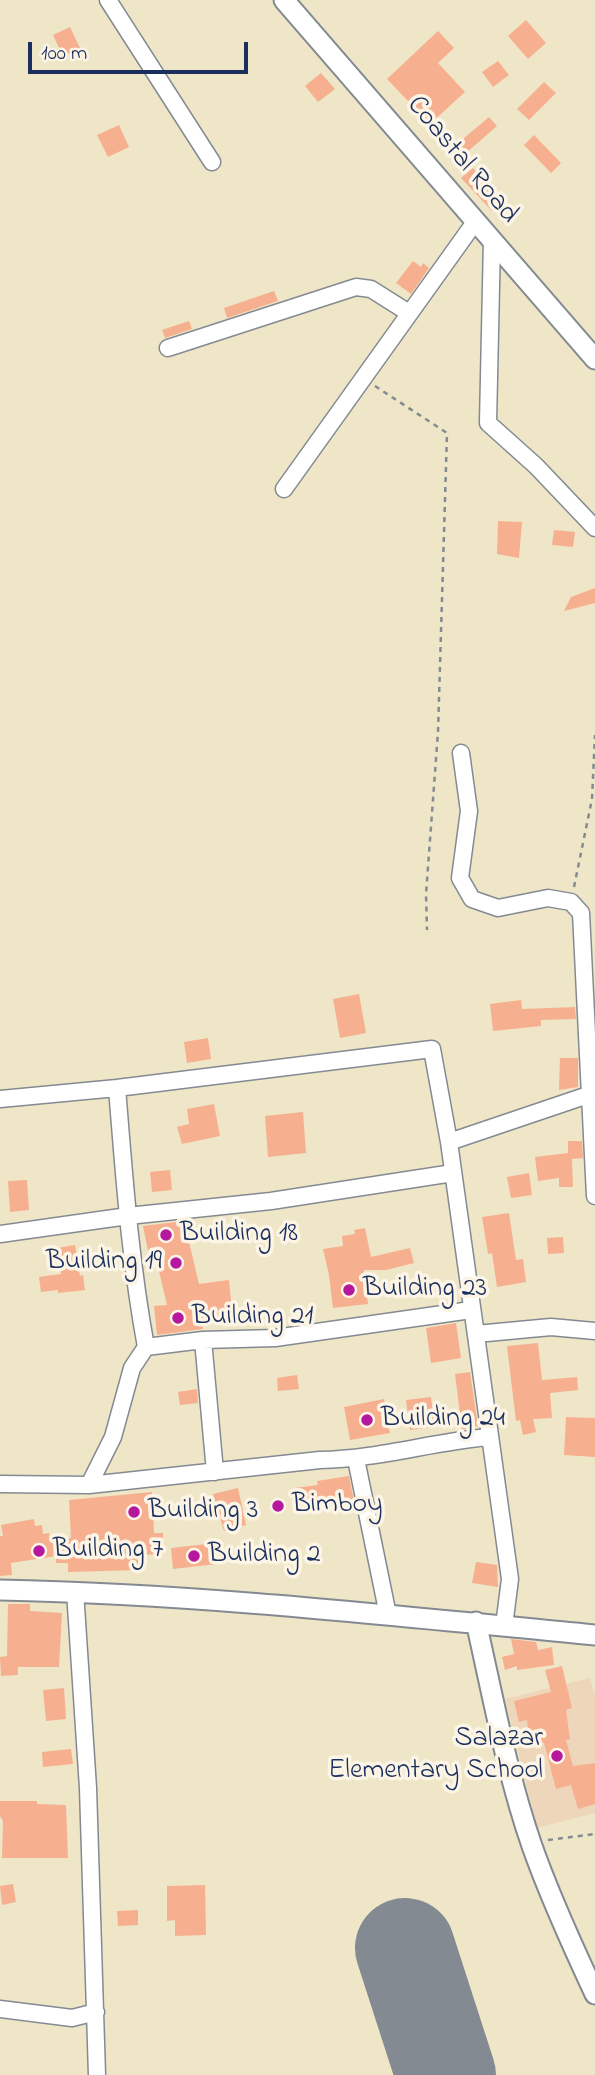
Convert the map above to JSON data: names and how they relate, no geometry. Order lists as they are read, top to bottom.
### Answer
{
  "streets": {
    "street": ["Coastal Road"]
  },
  "places": [
    "Building 18",
    "Building 19",
    "Building 23",
    "Building 21",
    "Building 24",
    "Bimboy",
    "Building 3",
    "Building 7",
    "Building 2",
    "Salazar Elementary School"
  ],
  "scale_bar": "100 m"
}
